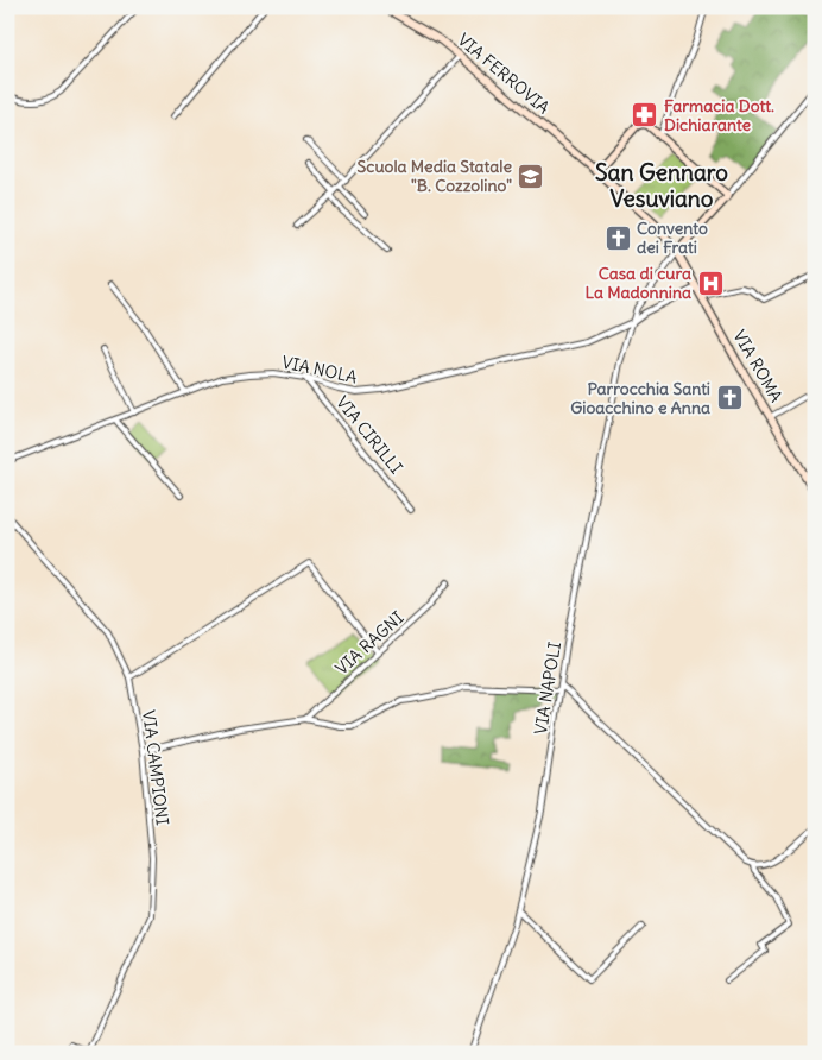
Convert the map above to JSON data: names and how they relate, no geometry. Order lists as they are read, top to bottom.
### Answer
{
  "streets": {
    "main road": ["VIA FERROVIA", "VIA ROMA"],
    "street": [
      "VIA NOLA",
      "VIA CIRILLI",
      "VIA RAGNI",
      "VIA NAPOLI",
      "VIA CAMPIONI"
    ]
  },
  "crossings": [
    ["VIA FERROVIA", "VIA ROMA"],
    ["VIA FERROVIA", "VIA NAPOLI"],
    ["VIA ROMA", "VIA NOLA"],
    ["VIA ROMA", "VIA NAPOLI"],
    ["VIA NOLA", "VIA CIRILLI"],
    ["VIA NOLA", "VIA NAPOLI"]
  ],
  "districts": ["San Gennaro Vesuviano"],
  "places": {
    "pharmacy": ["Farmacia Dott. Dichiarante"],
    "school or university": ["Scuola Media Statale \"B. Cozzolino\""],
    "church": ["Convento dei Frati", "Parrocchia Santi Gioacchino e Anna"],
    "hospital": ["Casa di cura La Madonnina"]
  }
}
